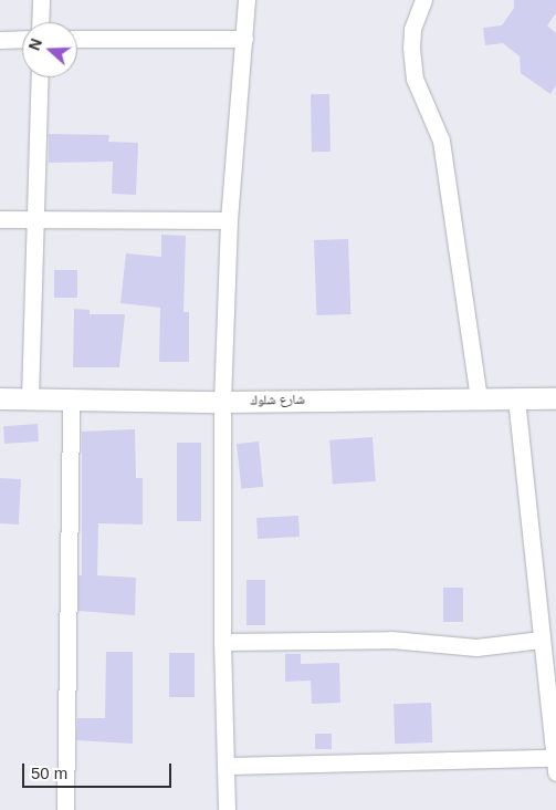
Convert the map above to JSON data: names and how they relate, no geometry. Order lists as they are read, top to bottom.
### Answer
{
  "streets": {
    "street": ["شارع شلوك"]
  },
  "scale_bar": "50 m",
  "north": "left"
}
